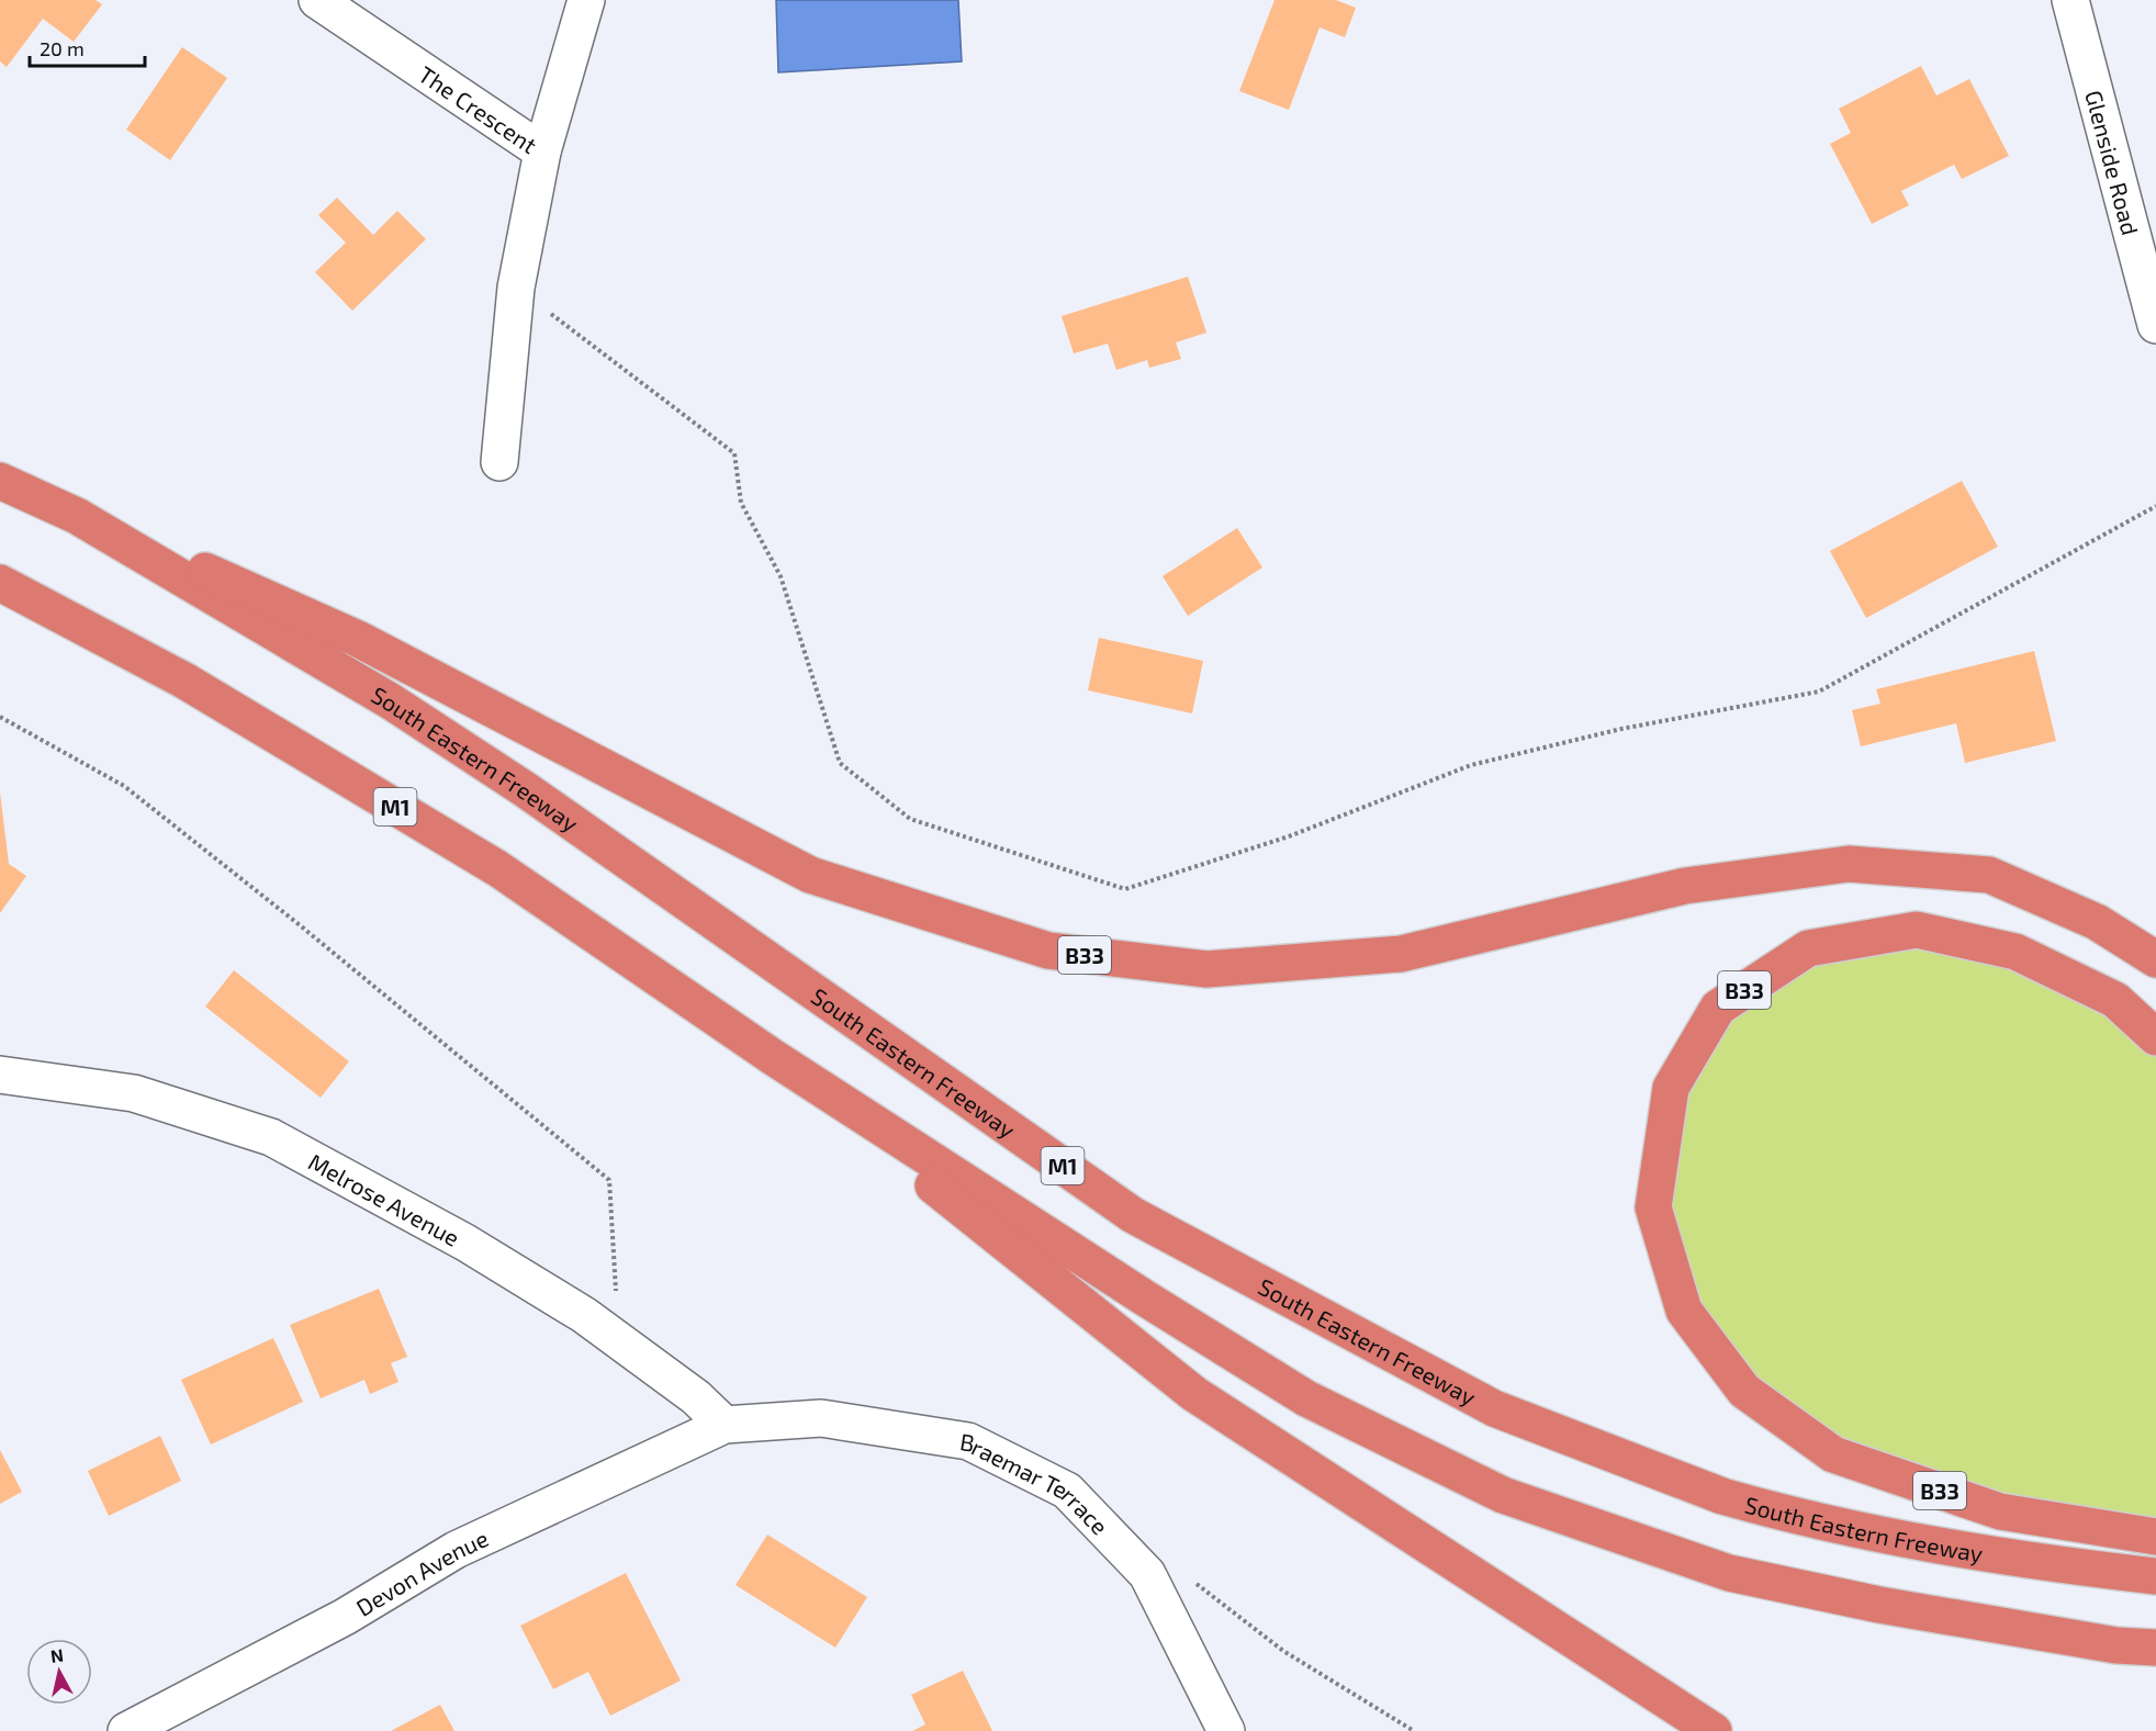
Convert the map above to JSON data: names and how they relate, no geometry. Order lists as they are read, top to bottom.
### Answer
{
  "streets": {
    "highway": ["South Eastern Freeway", "M1", "B33"],
    "street": [
      "The Crescent",
      "Glenside Road",
      "Melrose Avenue",
      "Braemar Terrace",
      "Devon Avenue"
    ]
  },
  "crossings": [
    ["South Eastern Freeway", "B33"],
    ["Melrose Avenue", "Braemar Terrace"],
    ["Melrose Avenue", "Devon Avenue"],
    ["Braemar Terrace", "Devon Avenue"]
  ],
  "scale_bar": "20 m",
  "north": "top"
}
